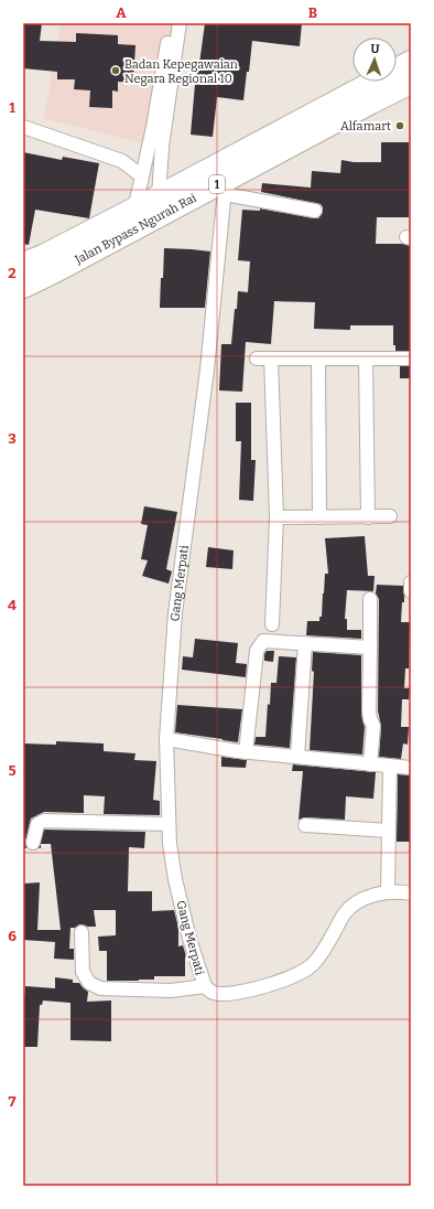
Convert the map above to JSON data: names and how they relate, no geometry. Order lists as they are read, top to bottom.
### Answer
{
  "streets": {
    "highway": ["1", "Jalan Bypass Ngurah Rai"],
    "street": ["Gang Merpati"]
  },
  "crossings": [
    ["Jalan Bypass Ngurah Rai", "Gang Merpati"]
  ],
  "places": ["Badan Kepegawaian Negara Regional 10", "Alfamart"],
  "north": "top",
  "grid": {
    "columns": ["A", "B"],
    "rows": [
      "1",
      "2",
      "3",
      "4",
      "5",
      "6",
      "7"
    ]
  }
}
